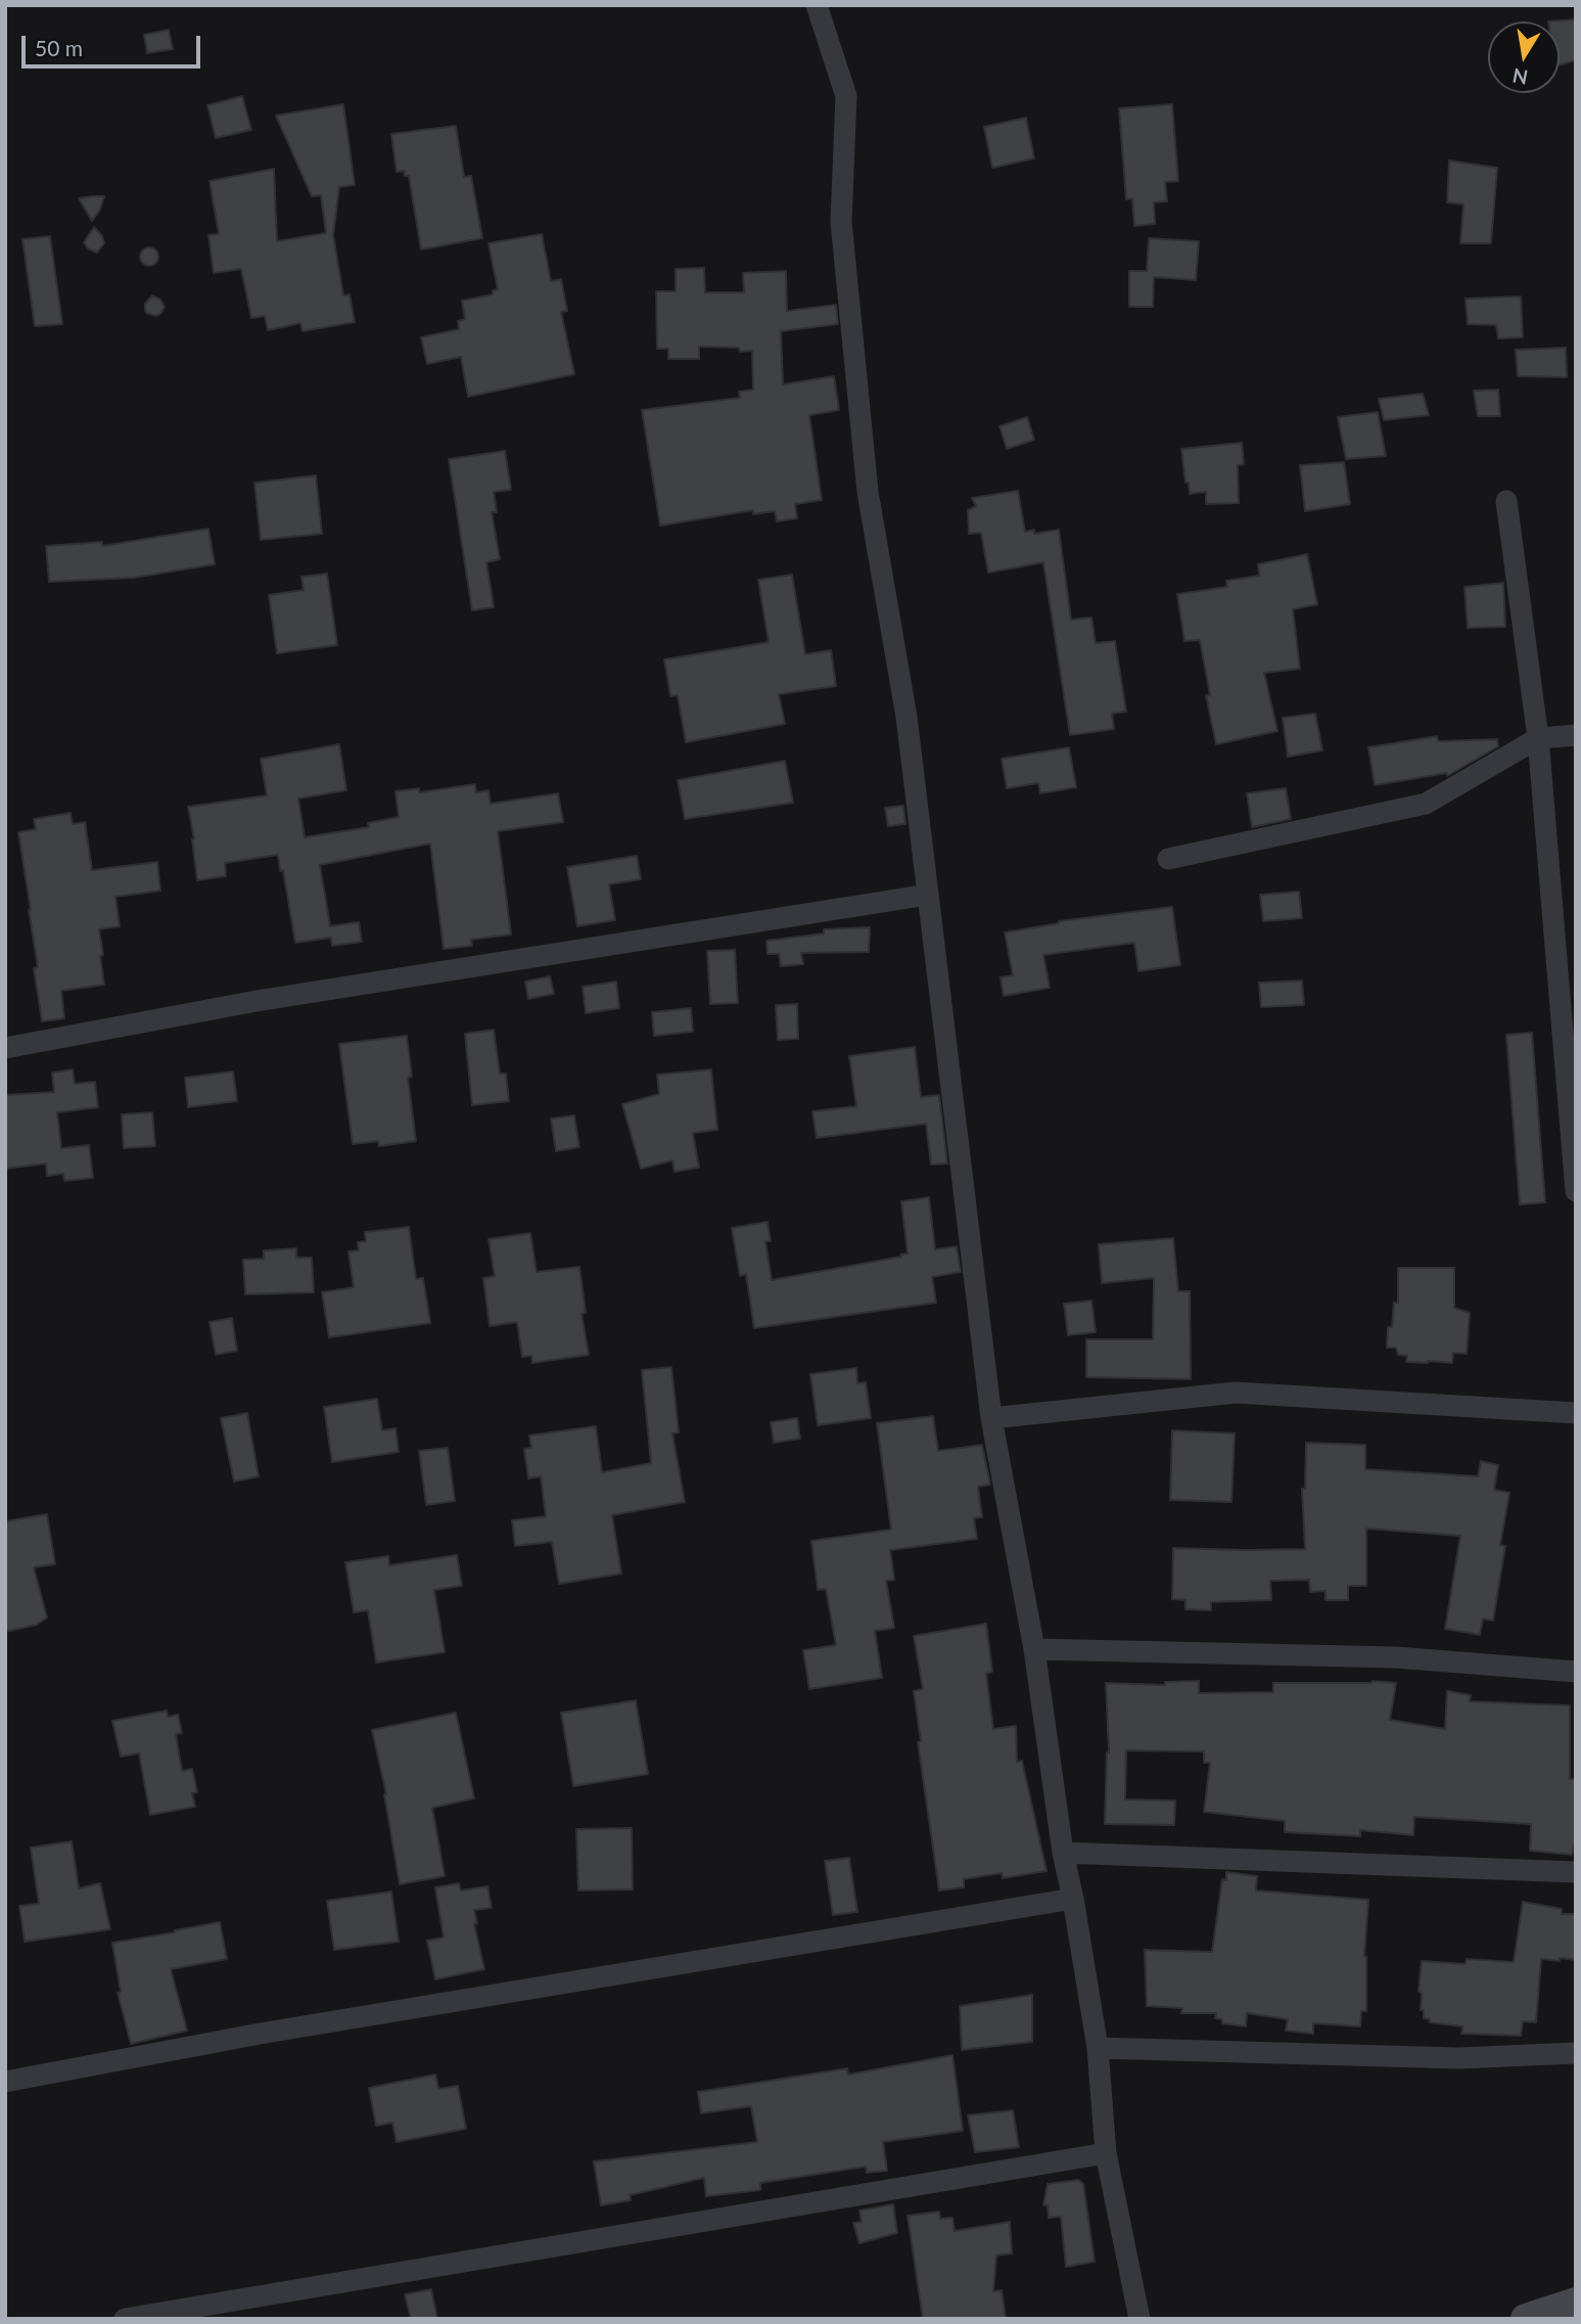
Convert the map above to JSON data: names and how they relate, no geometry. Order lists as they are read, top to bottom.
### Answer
{
  "scale_bar": "50 m",
  "north": "bottom"
}
